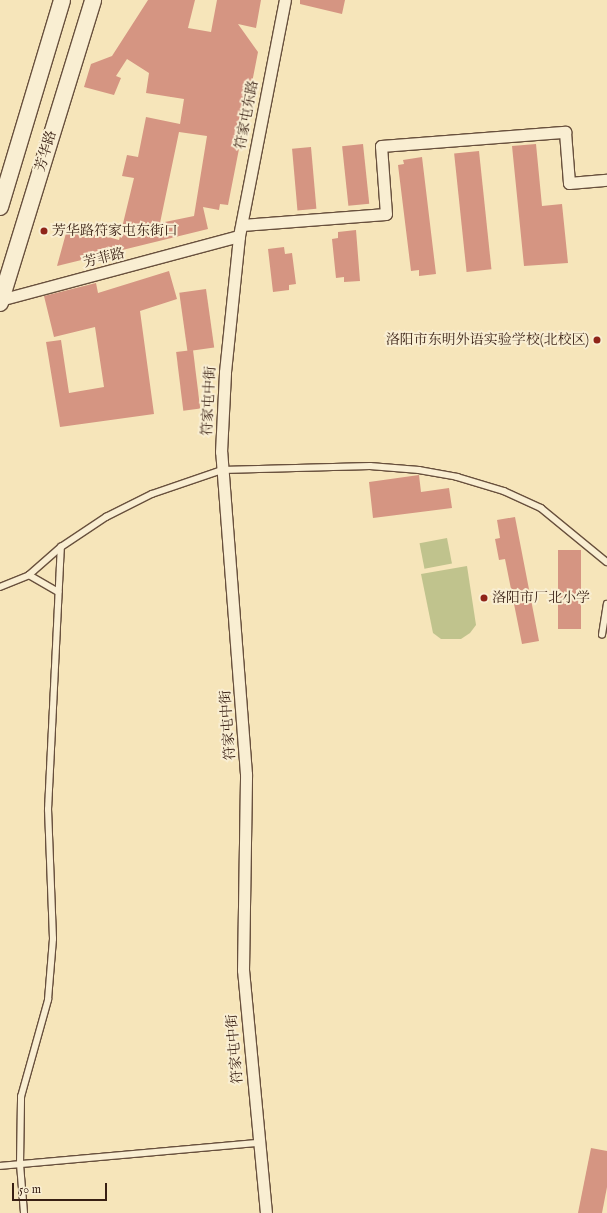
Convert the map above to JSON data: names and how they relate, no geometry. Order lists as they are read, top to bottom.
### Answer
{
  "streets": {
    "main road": ["芳华路"],
    "street": ["符家屯东路", "芳菲路", "符家屯中街"]
  },
  "crossings": [
    ["符家屯东路", "芳菲路"],
    ["符家屯东路", "符家屯中街"],
    ["芳华路", "芳菲路"],
    ["芳菲路", "符家屯中街"]
  ],
  "places": ["芳华路符家屯东街口", "洛阳市东明外语实验学校(北校区)", "洛阳市厂北小学"],
  "scale_bar": "50 m"
}
